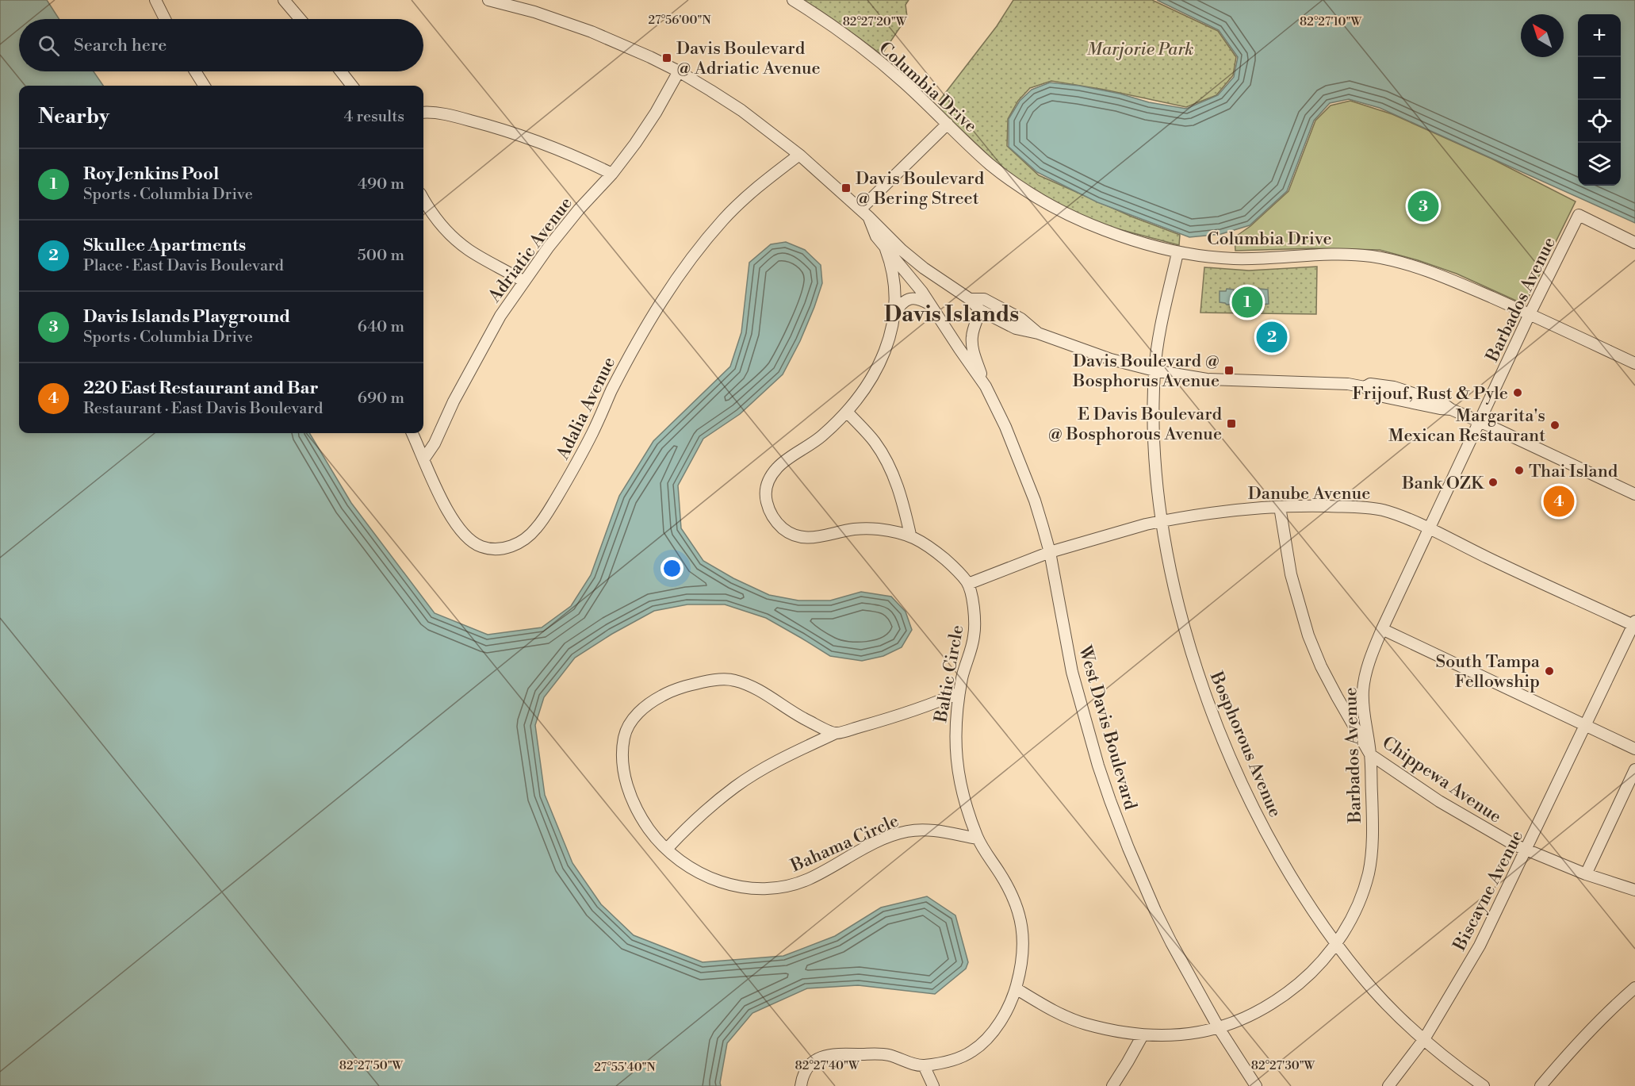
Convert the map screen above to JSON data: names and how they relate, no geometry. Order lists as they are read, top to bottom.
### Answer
{
  "streets": {
    "street": [
      "Columbia Drive",
      "Adriatic Avenue",
      "Barbados Avenue",
      "Adalia Avenue",
      "Danube Avenue",
      "Baltic Circle",
      "West Davis Boulevard",
      "Bosphorous Avenue",
      "Chippewa Avenue",
      "Bahama Circle",
      "Biscayne Avenue"
    ]
  },
  "crossings": [
    ["Columbia Drive", "Barbados Avenue"],
    ["Columbia Drive", "Bosphorous Avenue"],
    ["Adriatic Avenue", "Adalia Avenue"],
    ["Barbados Avenue", "Danube Avenue"],
    ["Barbados Avenue", "Baltic Circle"],
    ["Barbados Avenue", "West Davis Boulevard"],
    ["Barbados Avenue", "Bosphorous Avenue"],
    ["Barbados Avenue", "Chippewa Avenue"],
    ["Danube Avenue", "Baltic Circle"],
    ["Danube Avenue", "West Davis Boulevard"],
    ["Danube Avenue", "Bosphorous Avenue"],
    ["Danube Avenue", "Chippewa Avenue"],
    ["Danube Avenue", "Biscayne Avenue"],
    ["Baltic Circle", "Bahama Circle"],
    ["Bosphorous Avenue", "Biscayne Avenue"],
    ["Chippewa Avenue", "Biscayne Avenue"]
  ],
  "districts": ["Davis Islands"],
  "parks": ["Marjorie Park"],
  "places": {
    "transit": [
      "Davis Boulevard @ Adriatic Avenue",
      "Davis Boulevard @ Bering Street",
      "Davis Boulevard @ Bosphorus Avenue",
      "E Davis Boulevard @ Bosphorous Avenue"
    ],
    "other": [
      "Frijouf, Rust & Pyle",
      "Margarita's Mexican Restaurant",
      "Thai Island",
      "Bank OZK",
      "South Tampa Fellowship"
    ]
  },
  "north": "top left",
  "page": {
    "map_buttons": ["+", "−"],
    "search": "Search here",
    "heading": ["Nearby", "4 results"],
    "list": [
      {
        "mark": "1",
        "name": "Roy Jenkins Pool",
        "note": "Sports · Columbia Drive",
        "value": "490 m"
      },
      {
        "mark": "2",
        "name": "Skullee Apartments",
        "note": "Place · East Davis Boulevard",
        "value": "500 m"
      },
      {
        "mark": "3",
        "name": "Davis Islands Playground",
        "note": "Sports · Columbia Drive",
        "value": "640 m"
      },
      {
        "mark": "4",
        "name": "220 East Restaurant and Bar",
        "note": "Restaurant · East Davis Boulevard",
        "value": "690 m"
      }
    ],
    "pins": [
      "3",
      "1",
      "2",
      "4"
    ]
  },
  "coordinates": [
    "27°56'00\"N",
    "82°27'20\"W",
    "82°27'10\"W",
    "82°27'50\"W",
    "82°27'40\"W",
    "82°27'30\"W",
    "27°55'40\"N"
  ]
}
